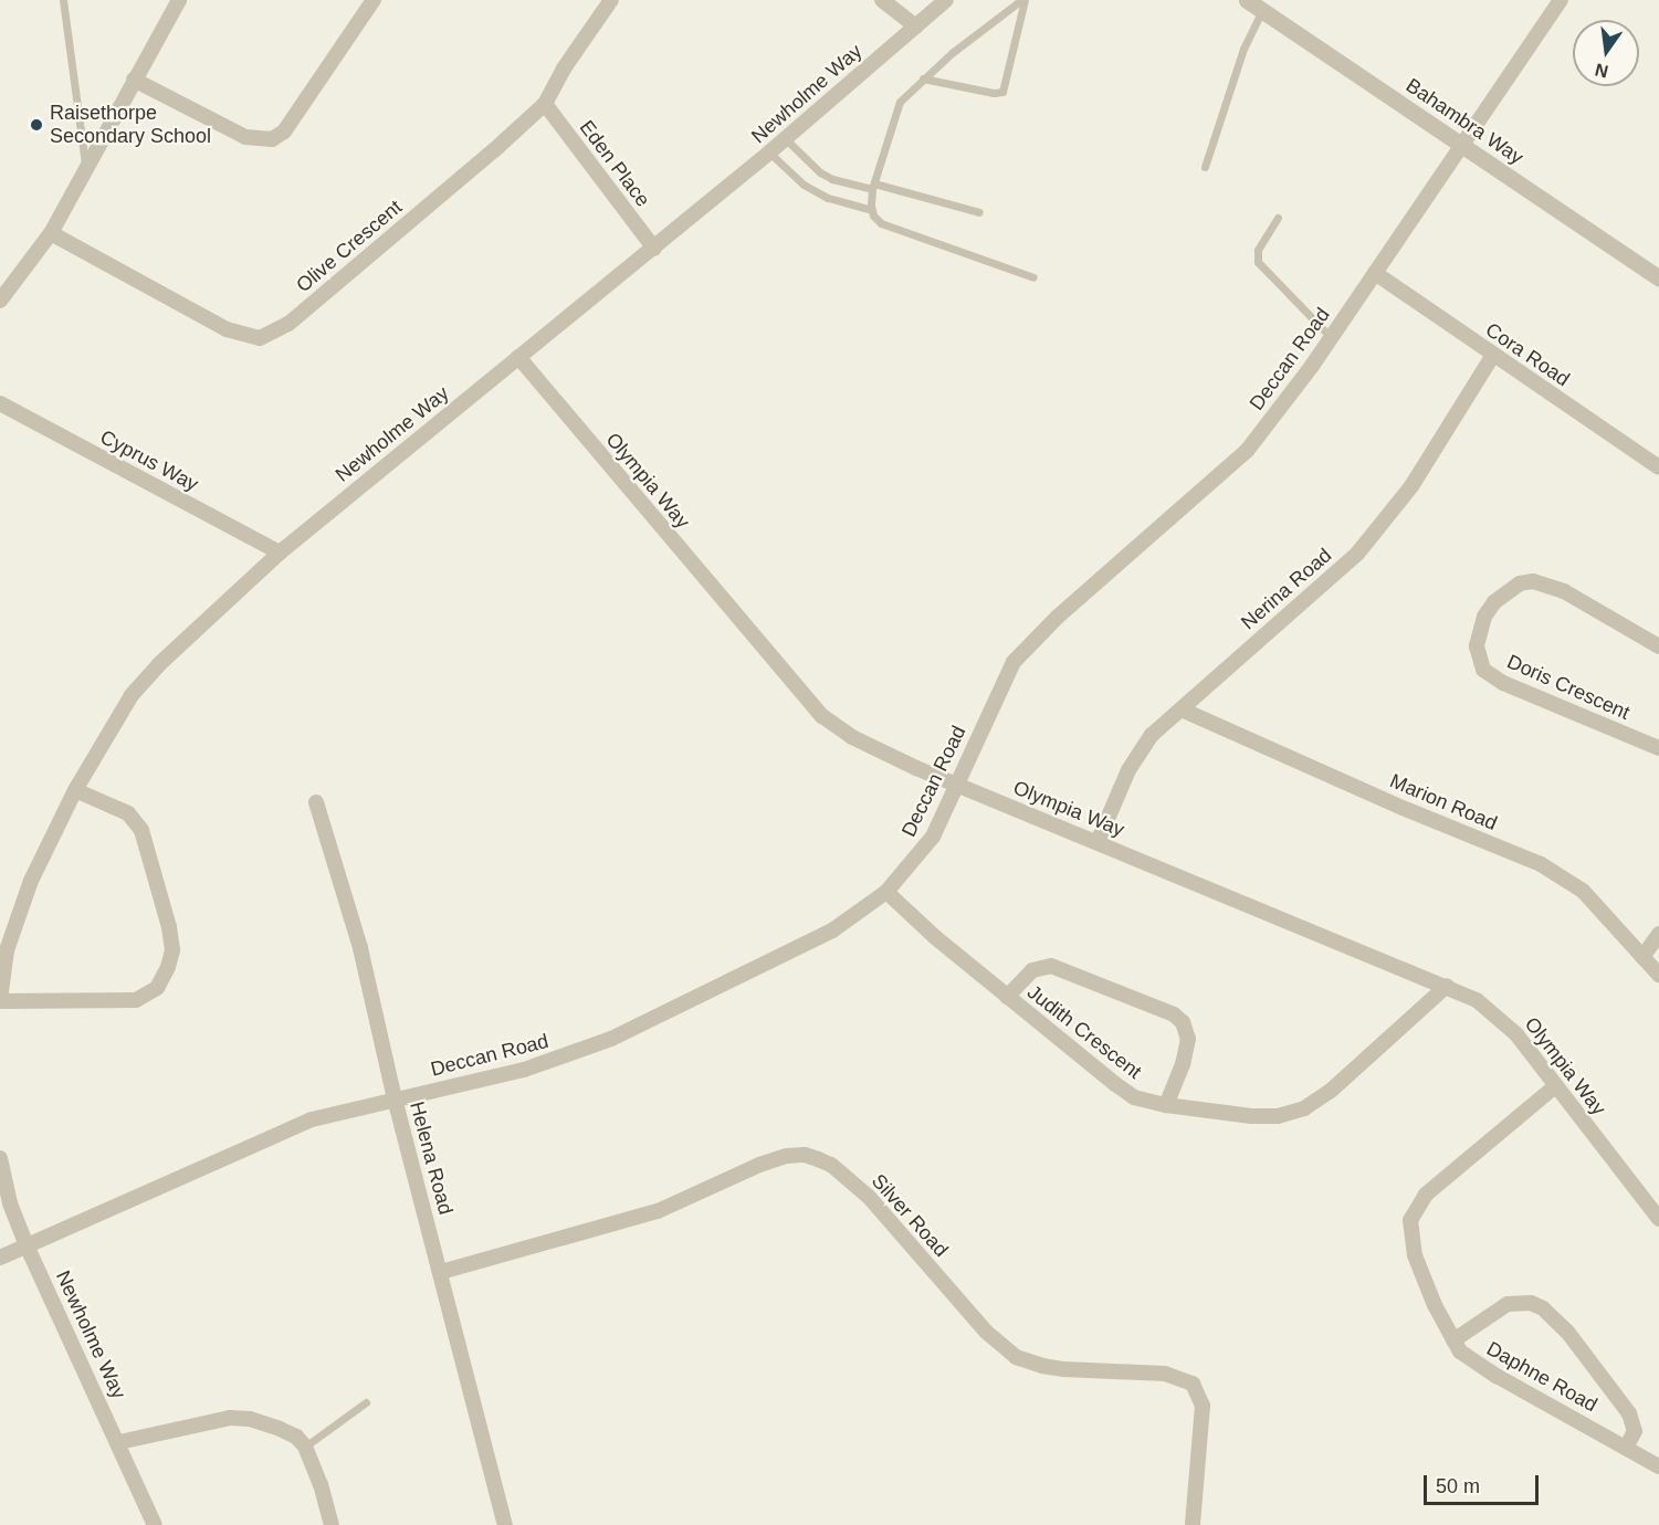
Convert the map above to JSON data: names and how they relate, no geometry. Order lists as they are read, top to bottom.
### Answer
{
  "streets": {
    "street": [
      "Newholme Way",
      "Bahambra Way",
      "Eden Place",
      "Olive Crescent",
      "Cora Road",
      "Deccan Road",
      "Cyprus Way",
      "Olympia Way",
      "Nerina Road",
      "Doris Crescent",
      "Marion Road",
      "Judith Crescent",
      "Helena Road",
      "Silver Road",
      "Daphne Road"
    ]
  },
  "crossings": [
    ["Newholme Way", "Eden Place"],
    ["Newholme Way", "Deccan Road"],
    ["Newholme Way", "Cyprus Way"],
    ["Newholme Way", "Olympia Way"],
    ["Bahambra Way", "Deccan Road"],
    ["Eden Place", "Olive Crescent"],
    ["Cora Road", "Deccan Road"],
    ["Cora Road", "Nerina Road"],
    ["Deccan Road", "Olympia Way"],
    ["Deccan Road", "Judith Crescent"],
    ["Deccan Road", "Helena Road"],
    ["Olympia Way", "Nerina Road"],
    ["Olympia Way", "Judith Crescent"],
    ["Olympia Way", "Daphne Road"],
    ["Nerina Road", "Marion Road"],
    ["Helena Road", "Silver Road"]
  ],
  "places": ["Raisethorpe Secondary School"],
  "scale_bar": "50 m",
  "north": "bottom"
}
